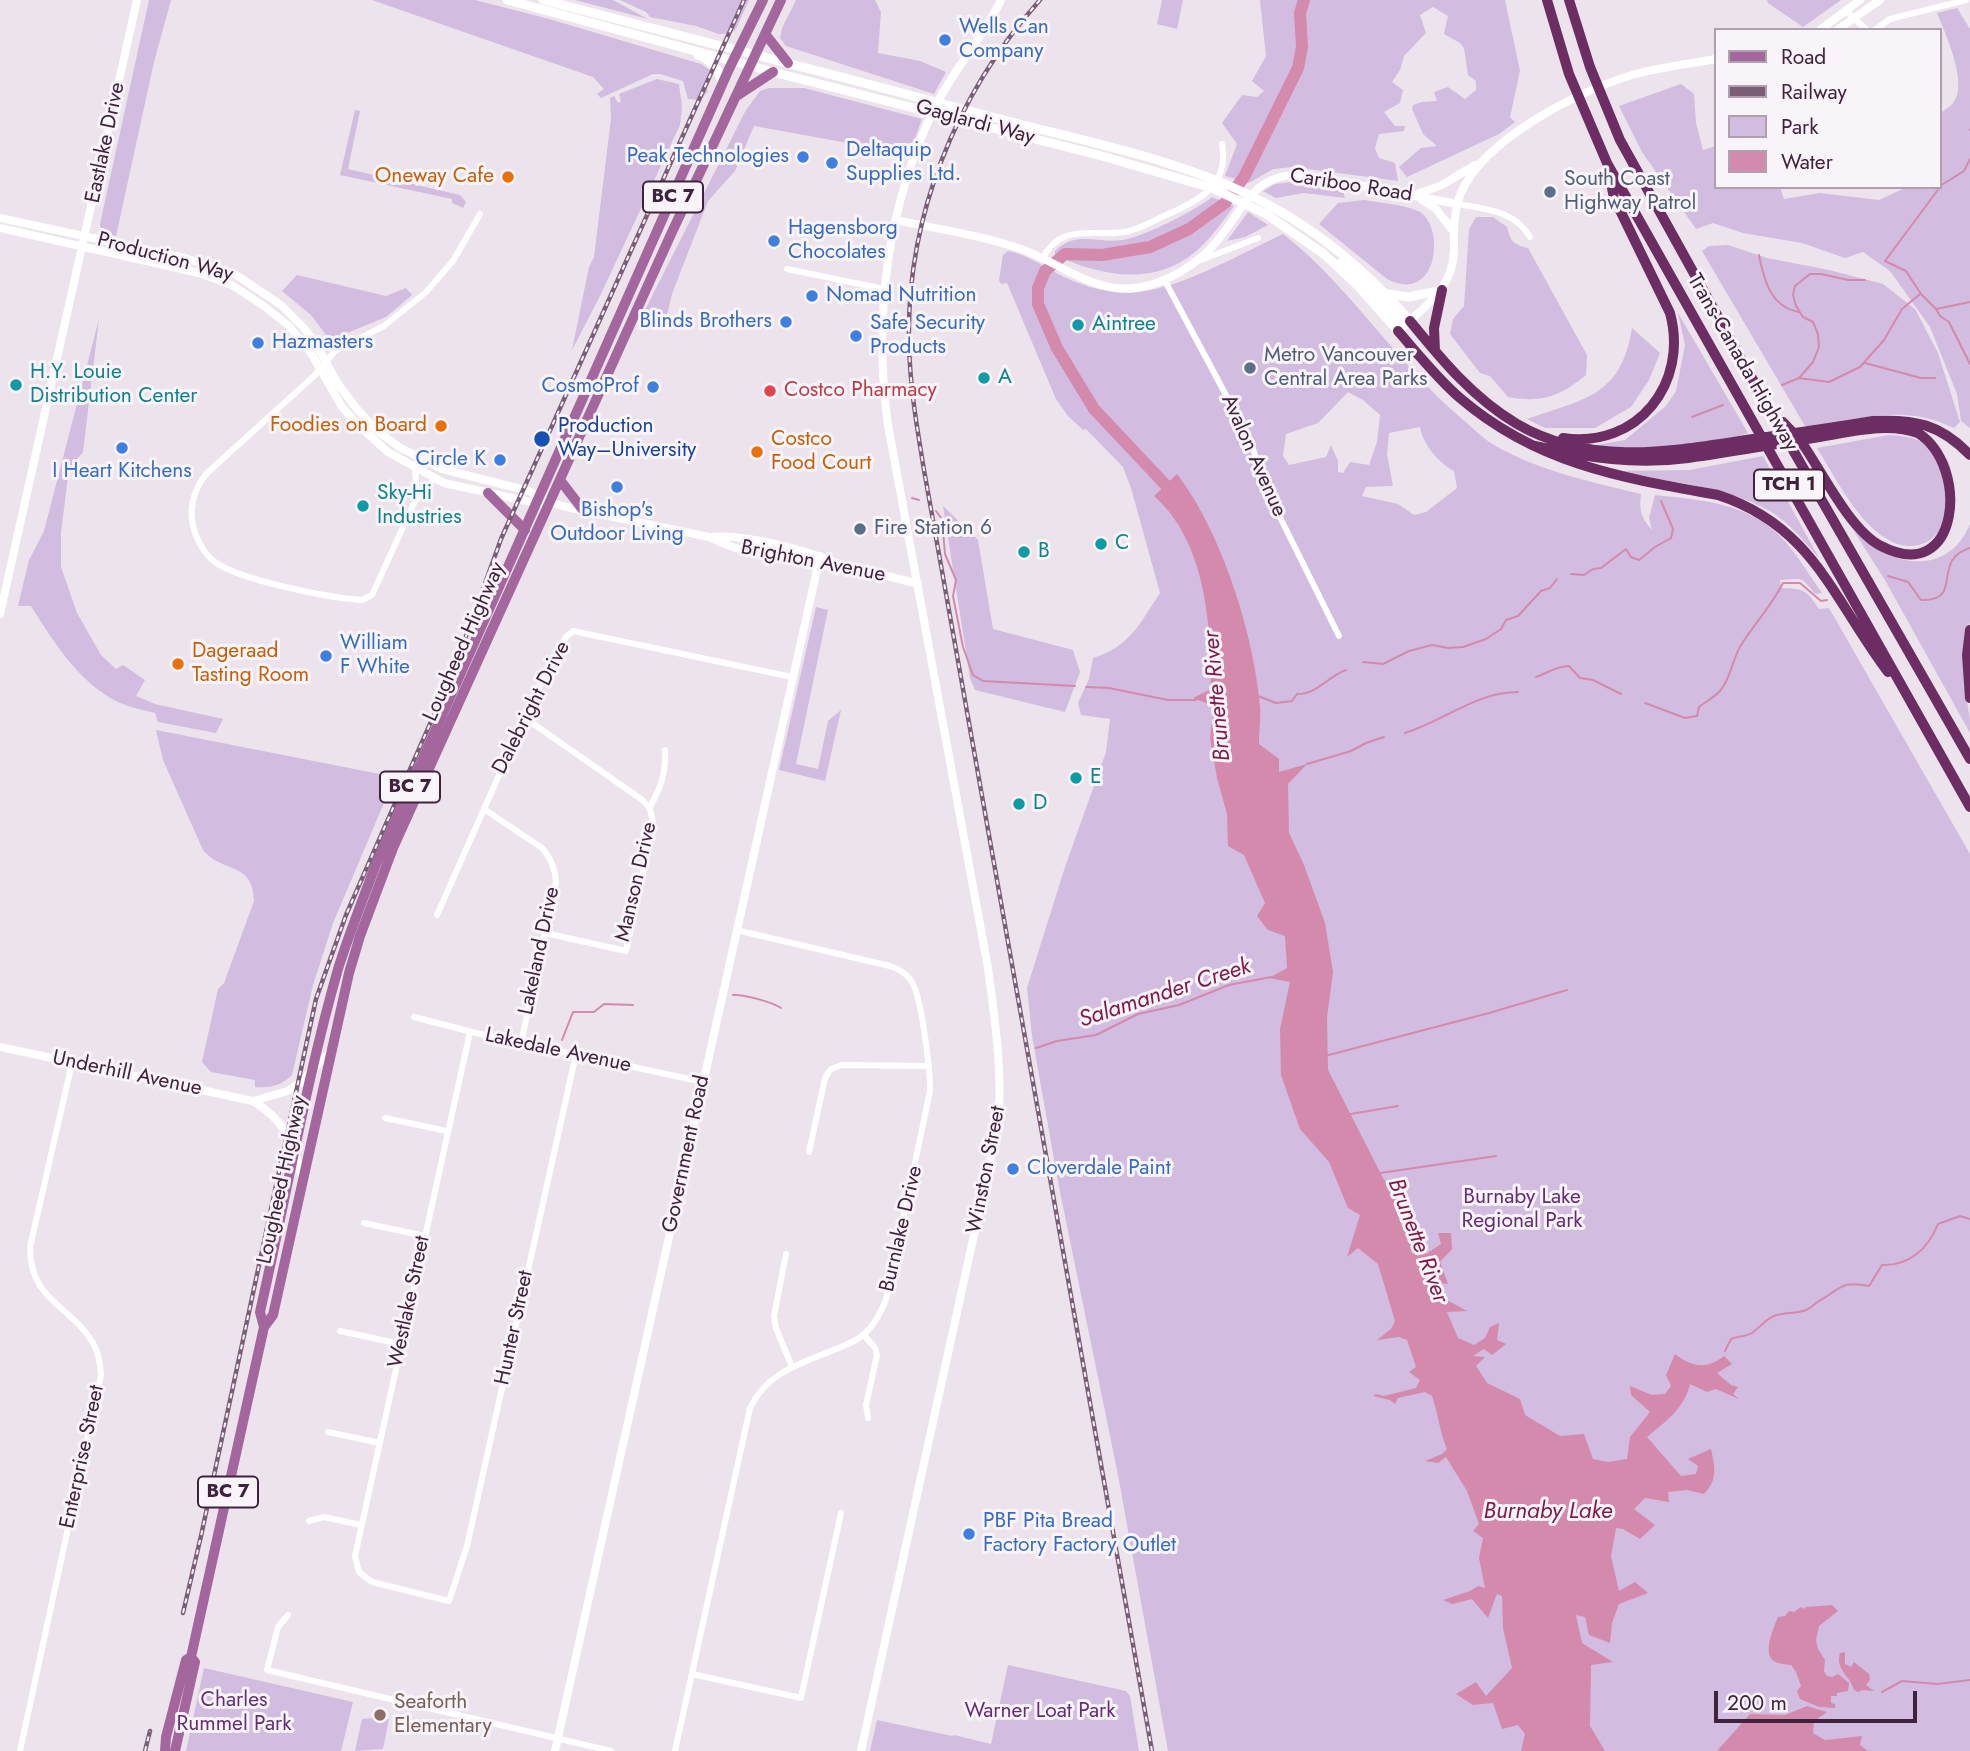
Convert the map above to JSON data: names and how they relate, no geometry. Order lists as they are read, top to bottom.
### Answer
{
  "streets": {
    "highway": ["Trans-Canada Highway", "TCH 1"],
    "main road": ["Gaglardi Way", "BC 7", "Lougheed Highway"],
    "street": [
      "Eastlake Drive",
      "Cariboo Road",
      "Production Way",
      "Avalon Avenue",
      "Brighton Avenue",
      "Dalebright Drive",
      "Manson Drive",
      "Lakeland Drive",
      "Lakedale Avenue",
      "Underhill Avenue",
      "Government Road",
      "Winston Street",
      "Burnlake Drive",
      "Westlake Street",
      "Hunter Street",
      "Enterprise Street"
    ]
  },
  "crossings": [
    ["Gaglardi Way", "Lougheed Highway"],
    ["Eastlake Drive", "Production Way"],
    ["Cariboo Road", "Avalon Avenue"],
    ["Cariboo Road", "Winston Street"],
    ["Production Way", "Brighton Avenue"],
    ["Production Way", "Lougheed Highway"],
    ["Brighton Avenue", "Lougheed Highway"],
    ["Brighton Avenue", "Government Road"],
    ["Brighton Avenue", "Winston Street"],
    ["Lougheed Highway", "Underhill Avenue"],
    ["Dalebright Drive", "Manson Drive"],
    ["Dalebright Drive", "Lakeland Drive"],
    ["Dalebright Drive", "Government Road"],
    ["Manson Drive", "Lakeland Drive"],
    ["Lakeland Drive", "Lakedale Avenue"],
    ["Lakedale Avenue", "Government Road"],
    ["Lakedale Avenue", "Westlake Street"],
    ["Lakedale Avenue", "Hunter Street"],
    ["Underhill Avenue", "Enterprise Street"],
    ["Government Road", "Burnlake Drive"],
    ["Westlake Street", "Hunter Street"]
  ],
  "water": ["Brunette River", "Salamander Creek", "Burnaby Lake"],
  "parks": ["Burnaby Lake Regional Park", "Charles Rummel Park", "Warner Loat Park"],
  "places": [
    "Wells Can Company",
    "Peak Technologies",
    "Deltaquip Supplies Ltd.",
    "Oneway Cafe",
    "South Coast Highway Patrol",
    "Hagensborg Chocolates",
    "Nomad Nutrition",
    "Blinds Brothers",
    "Aintree",
    "Safe Security Products",
    "Hazmasters",
    "Metro Vancouver Central Area Parks",
    "A",
    "H.Y. Louie Distribution Center",
    "CosmoProf",
    "Costco Pharmacy",
    "Foodies on Board",
    "Production Way–University",
    "I Heart Kitchens",
    "Costco Food Court",
    "Circle K",
    "Bishop's Outdoor Living",
    "Sky-Hi Industries",
    "Fire Station 6",
    "C",
    "B",
    "William F White",
    "Dageraad Tasting Room",
    "E",
    "D",
    "Cloverdale Paint",
    "PBF Pita Bread Factory Factory Outlet",
    "Seaforth Elementary"
  ],
  "legend": [
    "Road",
    "Railway",
    "Park",
    "Water"
  ],
  "scale_bar": "200 m"
}
